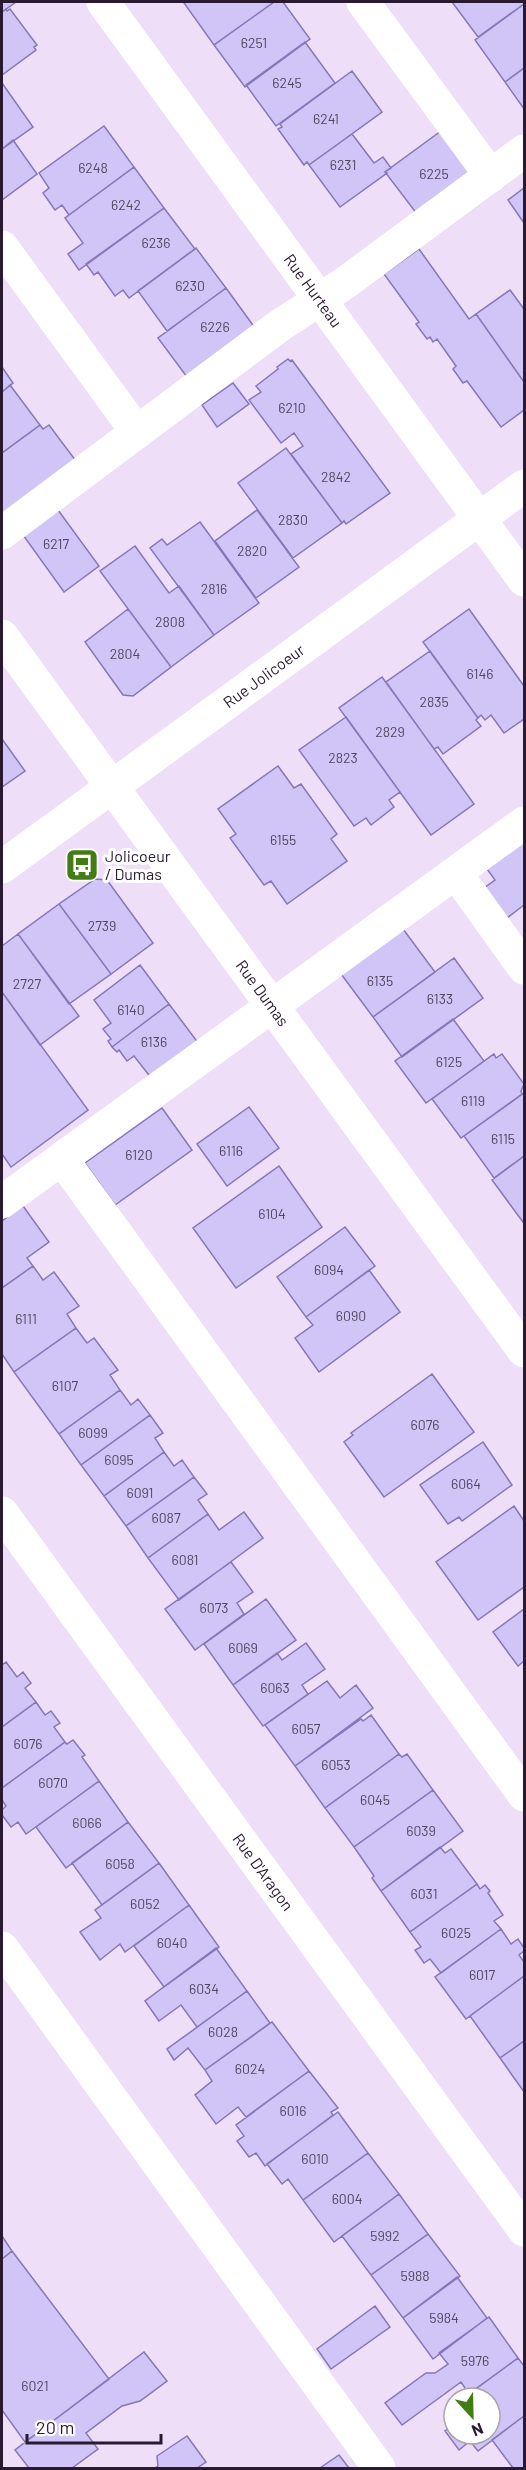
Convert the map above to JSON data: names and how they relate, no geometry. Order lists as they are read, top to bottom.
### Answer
{
  "streets": {
    "street": [
      "Rue Hurteau",
      "Rue Jolicoeur",
      "Rue Dumas",
      "Rue D'Aragon"
    ]
  },
  "crossings": [
    ["Rue Hurteau", "Rue Jolicoeur"],
    ["Rue Jolicoeur", "Rue Dumas"]
  ],
  "places": {
    "bus stop": ["Jolicoeur / Dumas"]
  },
  "house_numbers": [
    "6251",
    "6245",
    "6241",
    "6231",
    "6248",
    "6225",
    "6242",
    "6236",
    "6230",
    "6226",
    "6210",
    "2842",
    "2830",
    "6217",
    "2820",
    "2816",
    "2808",
    "2804",
    "6146",
    "2835",
    "2829",
    "2823",
    "6155",
    "2739",
    "6135",
    "2727",
    "6133",
    "6140",
    "6136",
    "6125",
    "6119",
    "6115",
    "6116",
    "6120",
    "6104",
    "6094",
    "6090",
    "6111",
    "6107",
    "6076",
    "6099",
    "6095",
    "6064",
    "6091",
    "6087",
    "6081",
    "6073",
    "6069",
    "6063",
    "6057",
    "6076",
    "6053",
    "6070",
    "6045",
    "6066",
    "6039",
    "6058",
    "6031",
    "6052",
    "6025",
    "6040",
    "6017",
    "6034",
    "6028",
    "6024",
    "6016",
    "6010",
    "6004",
    "5992",
    "5988",
    "5984",
    "5976",
    "6021"
  ],
  "scale_bar": "20 m",
  "north": "bottom"
}
